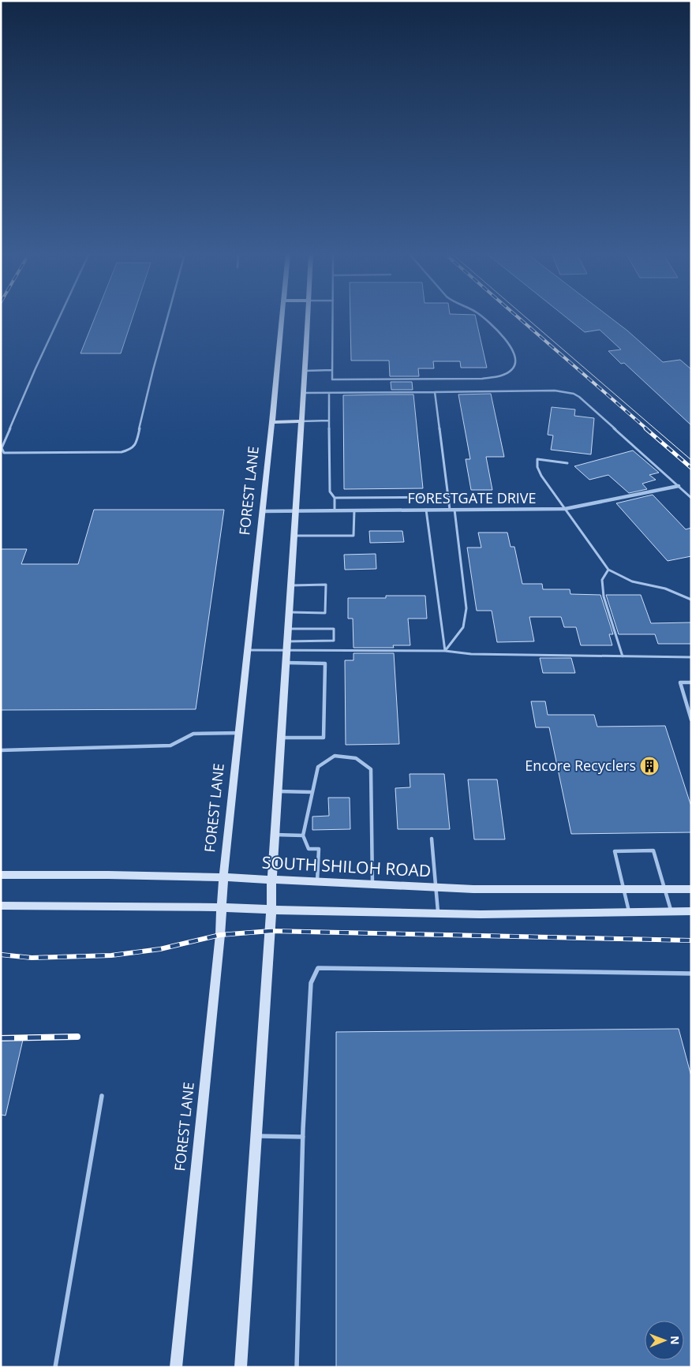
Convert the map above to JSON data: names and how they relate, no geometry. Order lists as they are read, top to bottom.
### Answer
{
  "streets": {
    "main road": ["FOREST LANE", "SOUTH SHILOH ROAD"],
    "street": ["FORESTGATE DRIVE"]
  },
  "crossings": [
    ["FOREST LANE", "FORESTGATE DRIVE"],
    ["FOREST LANE", "SOUTH SHILOH ROAD"]
  ],
  "places": {
    "building": ["Encore Recyclers"]
  },
  "north": "right"
}
